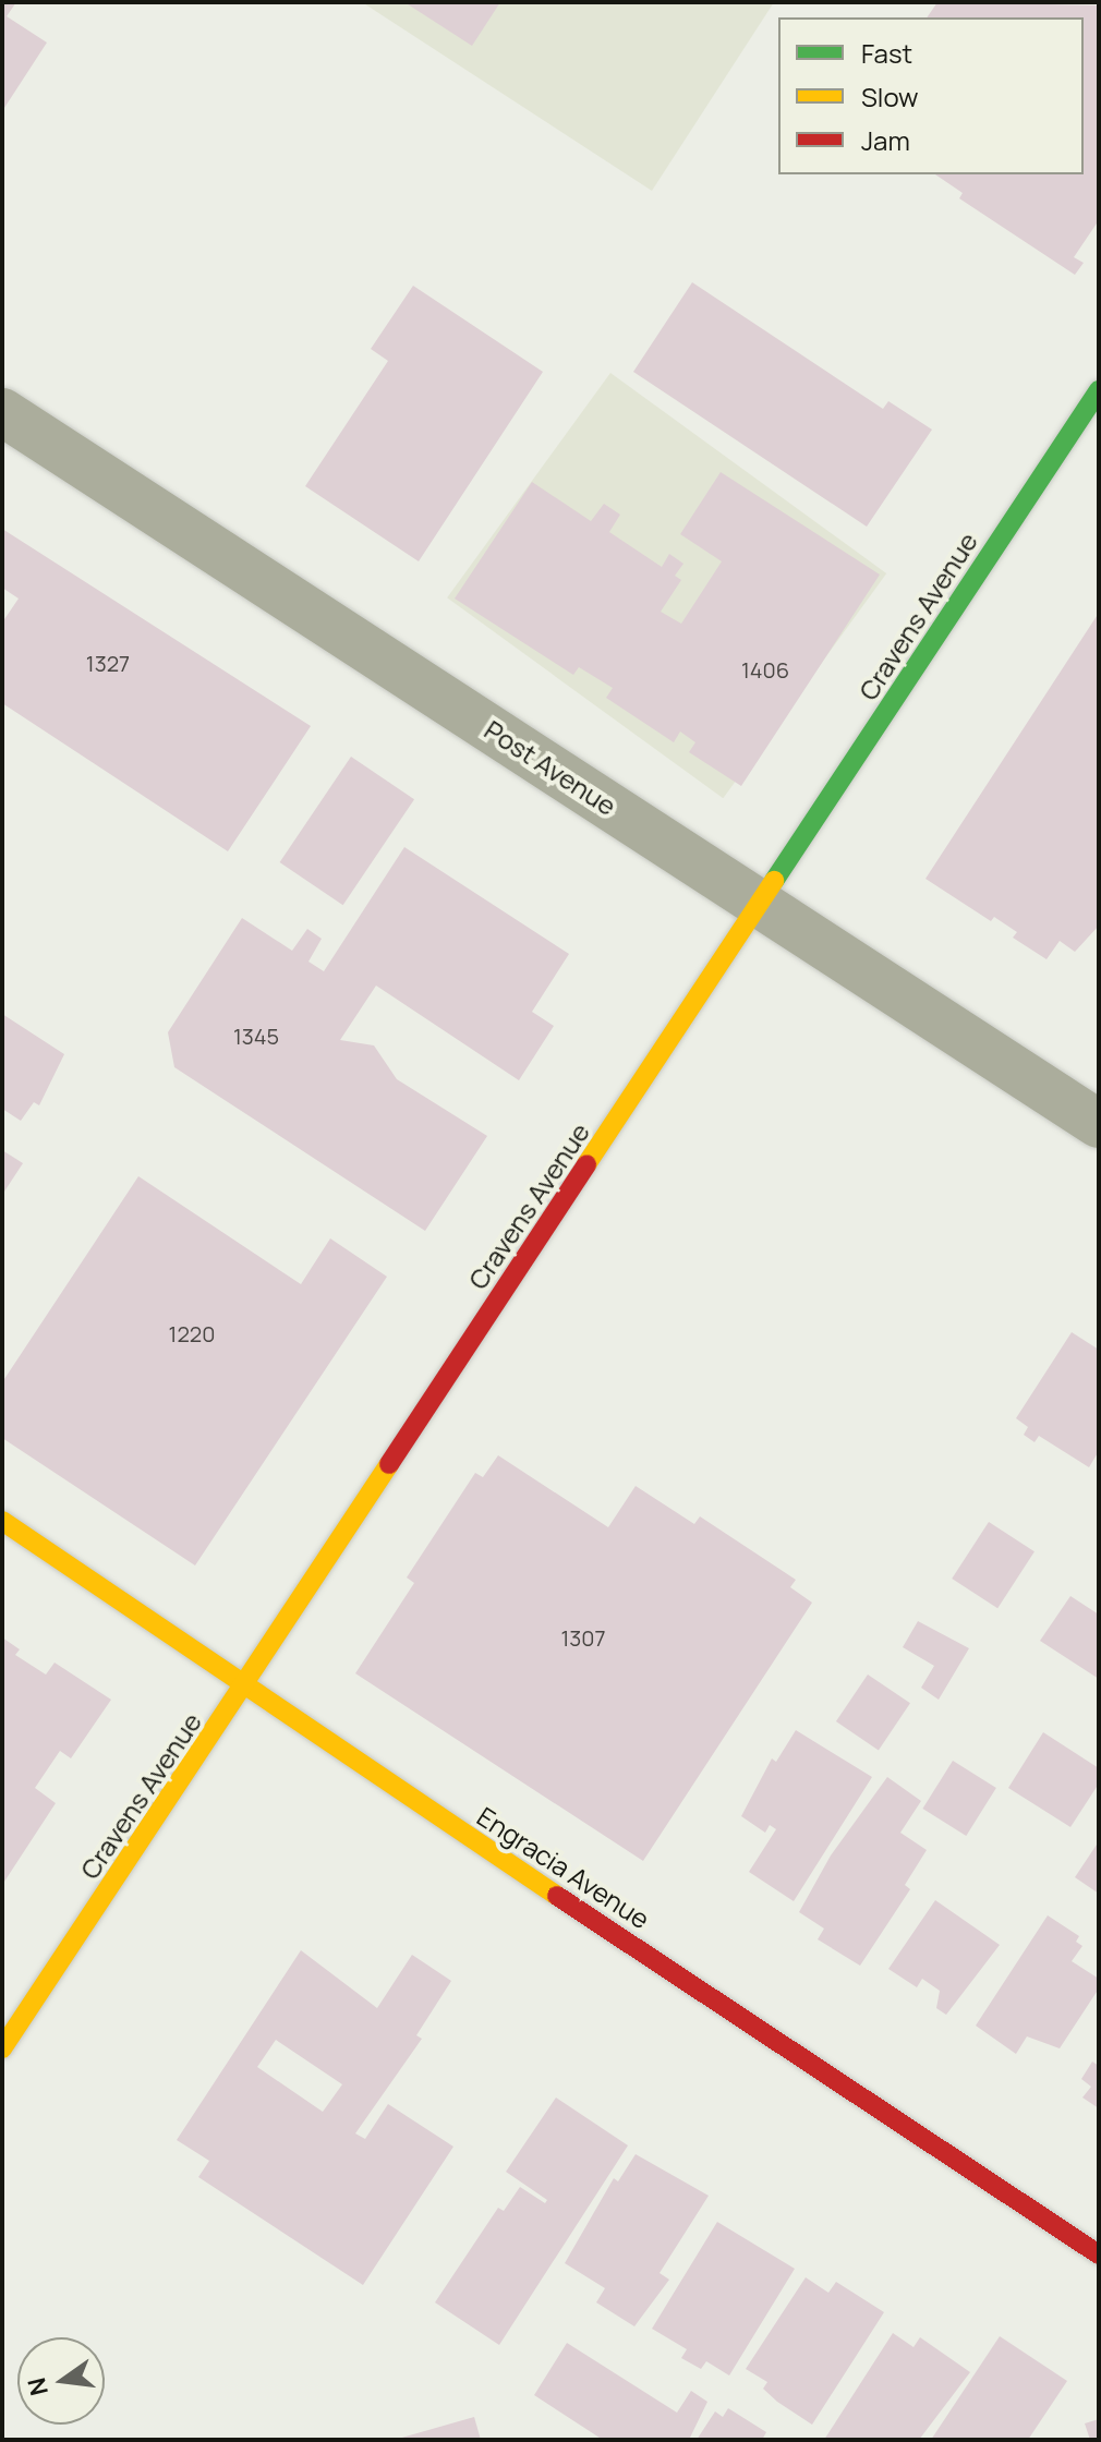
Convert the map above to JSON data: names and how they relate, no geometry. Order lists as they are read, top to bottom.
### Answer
{
  "streets": {
    "street": ["Cravens Avenue", "Post Avenue", "Engracia Avenue"]
  },
  "crossings": [
    ["Cravens Avenue", "Post Avenue"],
    ["Cravens Avenue", "Engracia Avenue"]
  ],
  "house_numbers": [
    "1327",
    "1406",
    "1345",
    "1220",
    "1307"
  ],
  "legend": ["Fast", "Slow", "Jam"],
  "north": "left"
}
